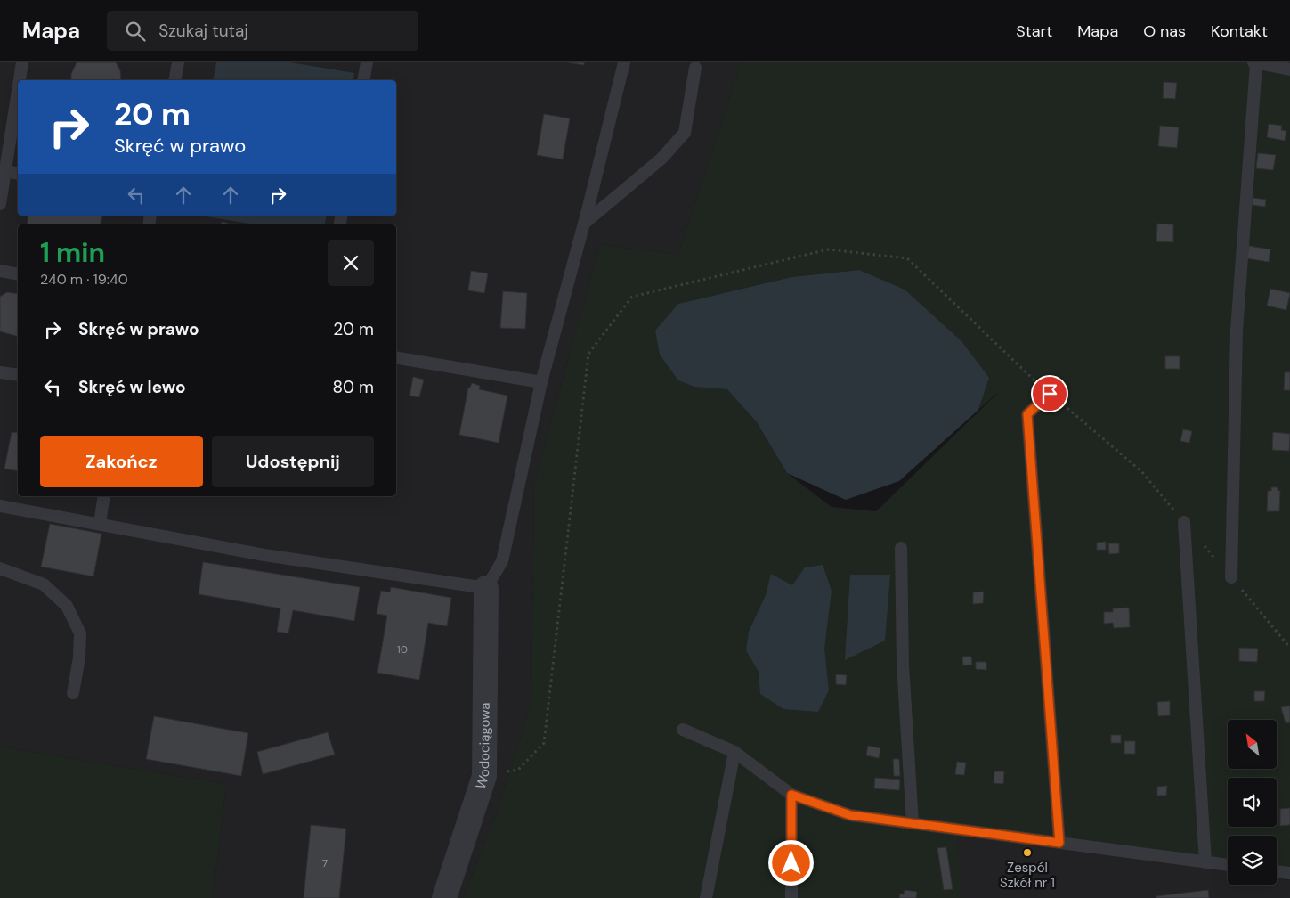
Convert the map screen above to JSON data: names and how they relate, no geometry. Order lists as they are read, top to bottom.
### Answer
{
  "streets": {
    "street": ["Wodociągowa"]
  },
  "places": ["Zespól Szkół nr 1"],
  "house_numbers": ["10", "7"],
  "north": "top left",
  "page": {
    "header": "Mapa",
    "search": "Szukaj tutaj",
    "nav": [
      "Start",
      "Mapa",
      "O nas",
      "Kontakt"
    ],
    "turn": ["20 m", "Skręć w prawo"],
    "heading": ["1 min", "240 m · 19:40"],
    "list": [
      {
        "name": "Skręć w prawo",
        "value": "20 m"
      },
      {
        "name": "Skręć w lewo",
        "value": "80 m"
      }
    ],
    "buttons": ["Zakończ", "Udostępnij"]
  }
}
